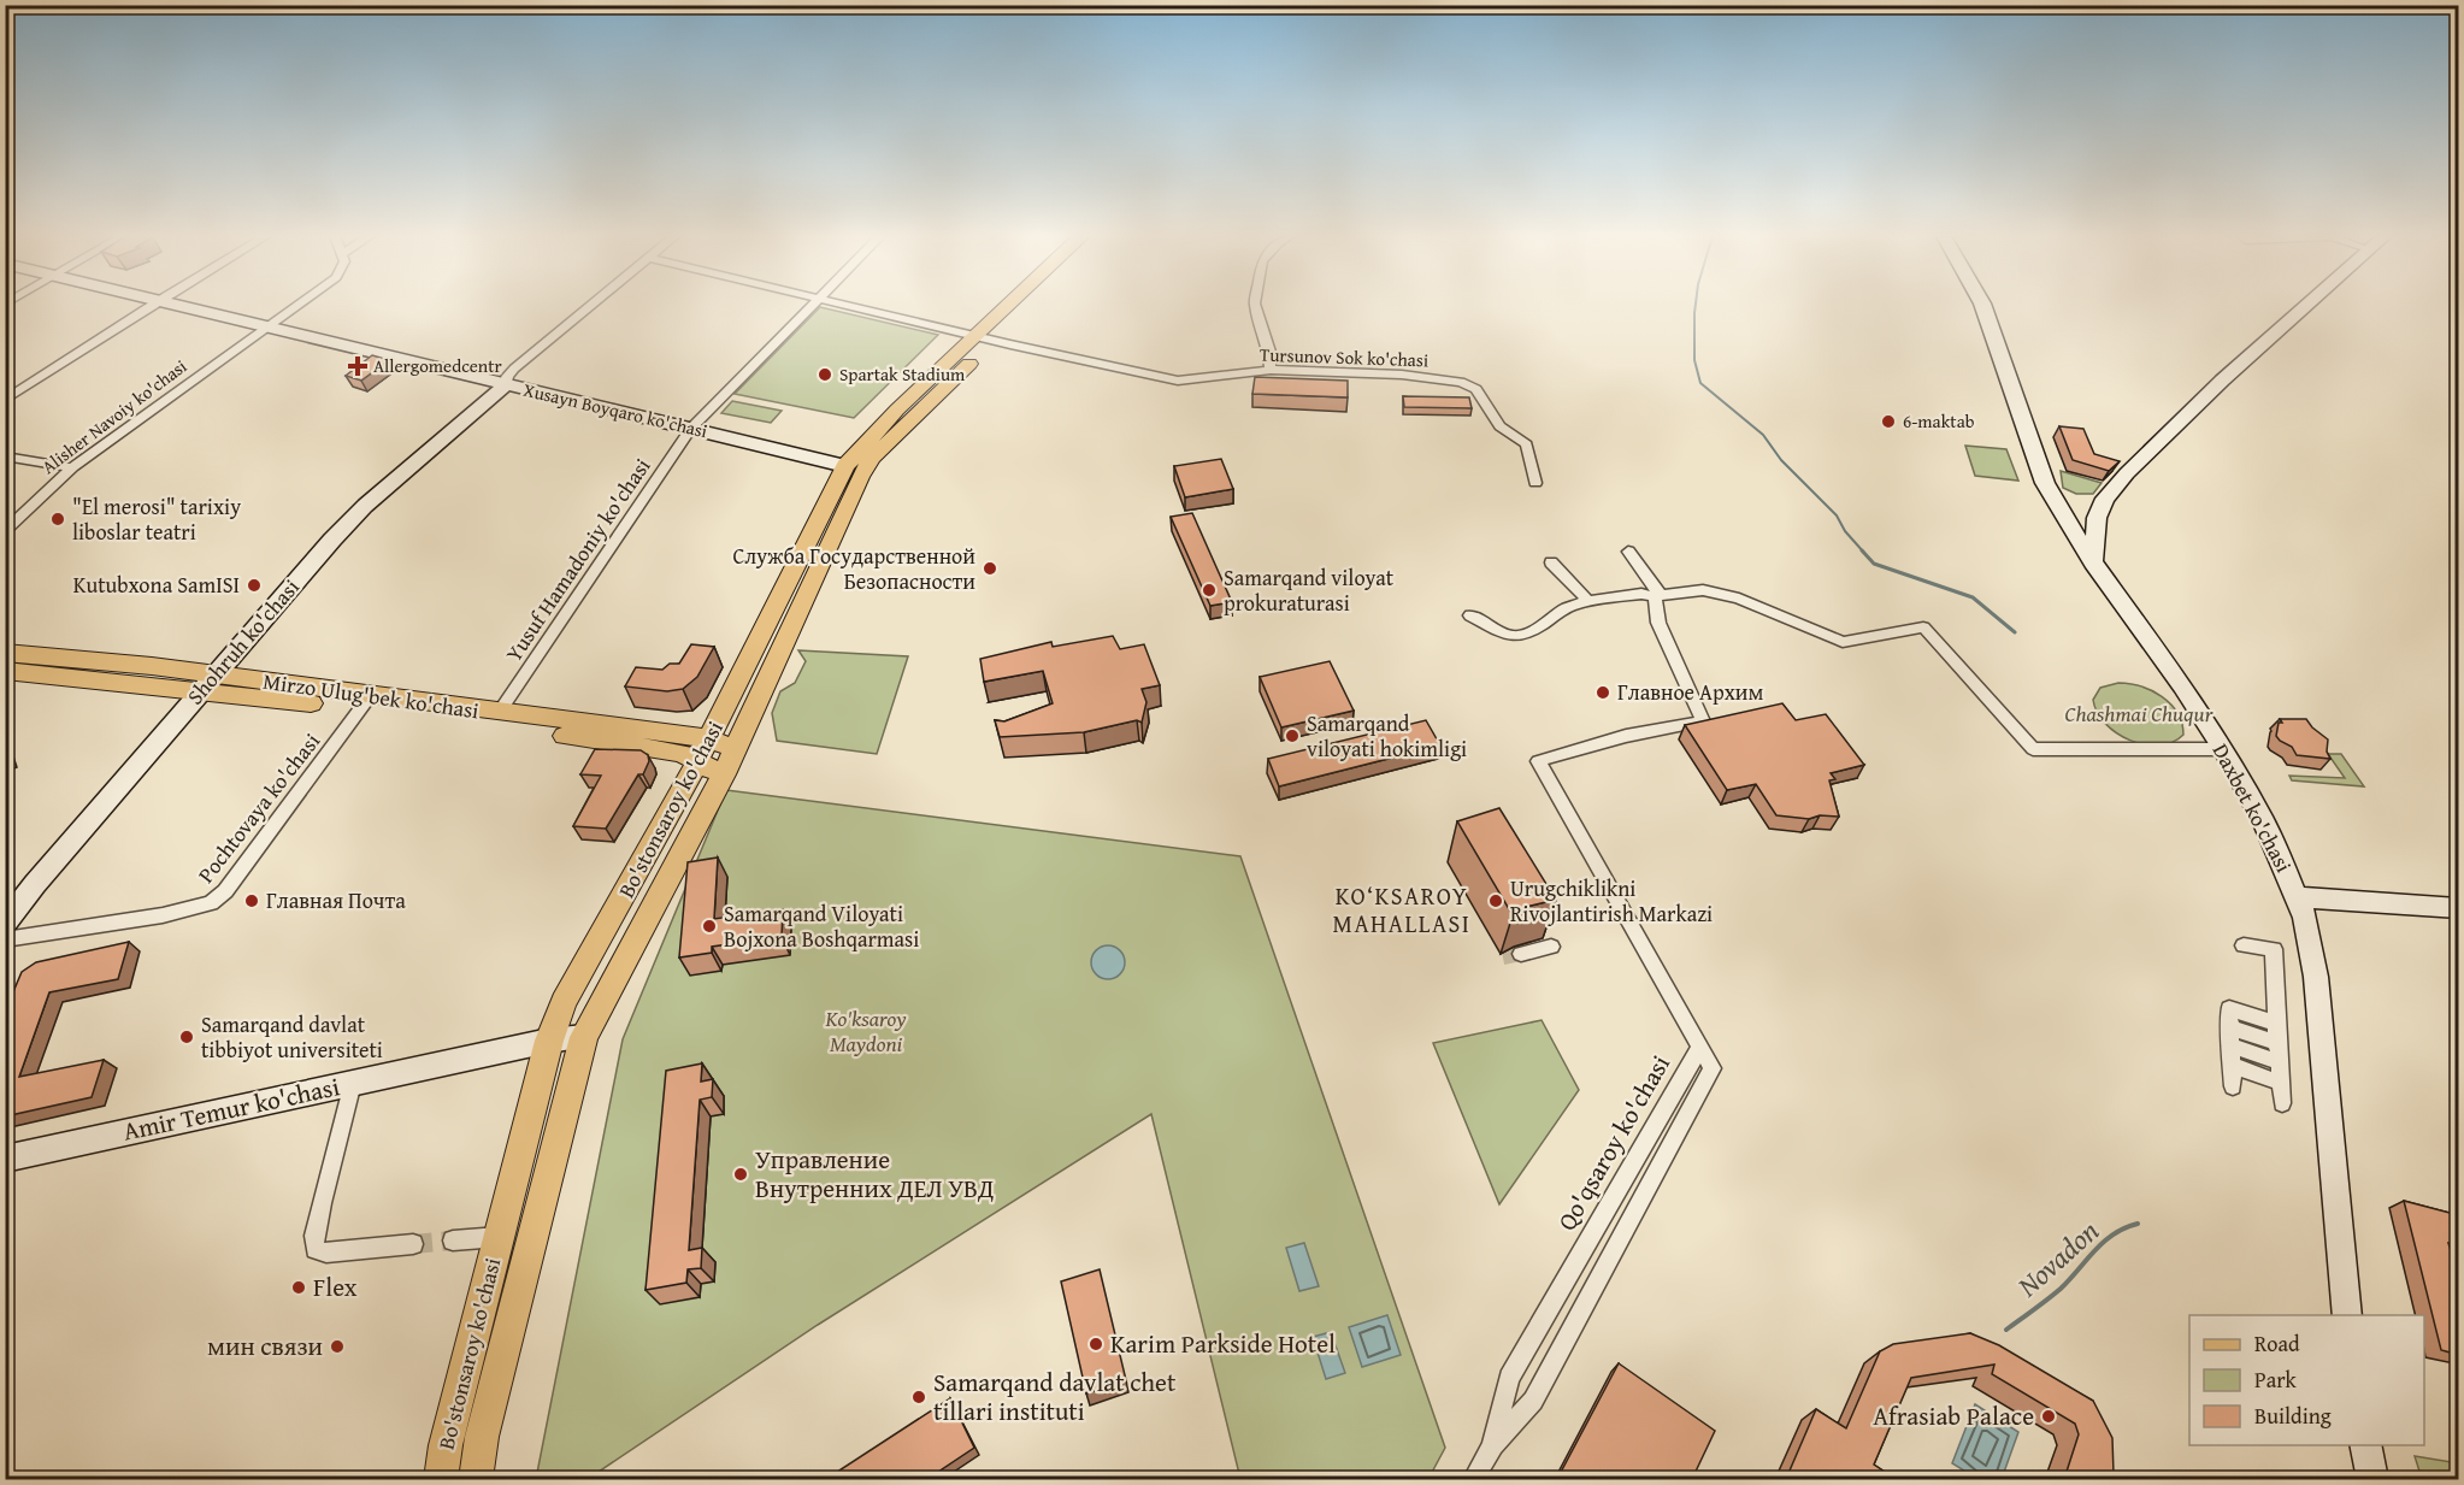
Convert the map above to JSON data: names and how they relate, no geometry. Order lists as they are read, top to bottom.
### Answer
{
  "streets": {
    "main road": [
      "Xusayn Boyqaro ko'chasi",
      "Shohruh ko'chasi",
      "Mirzo Ulug'bek ko'chasi",
      "Daxbet ko'chasi",
      "Bo'stonsaroy ko'chasi",
      "Amir Temur ko'chasi"
    ],
    "street": [
      "Tursunov Sok ko'chasi",
      "Alisher Navoiy ko'chasi",
      "Yusuf Hamadoniy ko'chasi",
      "Pochtovaya ko'chasi",
      "Qo'qsaroy ko'chasi"
    ]
  },
  "crossings": [
    ["Tursunov Sok ko'chasi", "Bo'stonsaroy ko'chasi"],
    ["Xusayn Boyqaro ko'chasi", "Alisher Navoiy ko'chasi"],
    ["Xusayn Boyqaro ko'chasi", "Yusuf Hamadoniy ko'chasi"],
    ["Xusayn Boyqaro ko'chasi", "Shohruh ko'chasi"],
    ["Xusayn Boyqaro ko'chasi", "Bo'stonsaroy ko'chasi"],
    ["Yusuf Hamadoniy ko'chasi", "Mirzo Ulug'bek ko'chasi"],
    ["Shohruh ko'chasi", "Mirzo Ulug'bek ko'chasi"],
    ["Mirzo Ulug'bek ko'chasi", "Pochtovaya ko'chasi"],
    ["Mirzo Ulug'bek ko'chasi", "Bo'stonsaroy ko'chasi"],
    ["Bo'stonsaroy ko'chasi", "Amir Temur ko'chasi"]
  ],
  "districts": ["KO‘KSAROY MAHALLASI"],
  "water": ["Novadon"],
  "parks": ["Chashmai Chuqur", "Ko'ksaroy Maydoni"],
  "places": {
    "health": ["Allergomedcentr"],
    "other": [
      "Spartak Stadium",
      "6-maktab",
      "\"El merosi\" tarixiy liboslar teatri",
      "Служба Государственной Безопасности",
      "Kutubxona SamISI",
      "Samarqand viloyat prokuraturasi",
      "Главное Архим",
      "Samarqand viloyati hokimligi",
      "Главная Почта",
      "Urugchiklikni Rivojlantirish Markazi",
      "Samarqand Viloyati Bojxona Boshqarmasi",
      "Samarqand davlat tibbiyot universiteti",
      "Управление Внутренних ДЕЛ УВД",
      "Flex",
      "Karim Parkside Hotel",
      "мин связи",
      "Samarqand davlat chet tillari instituti",
      "Afrasiab Palace"
    ]
  },
  "legend": ["Road", "Park", "Building"]
}
